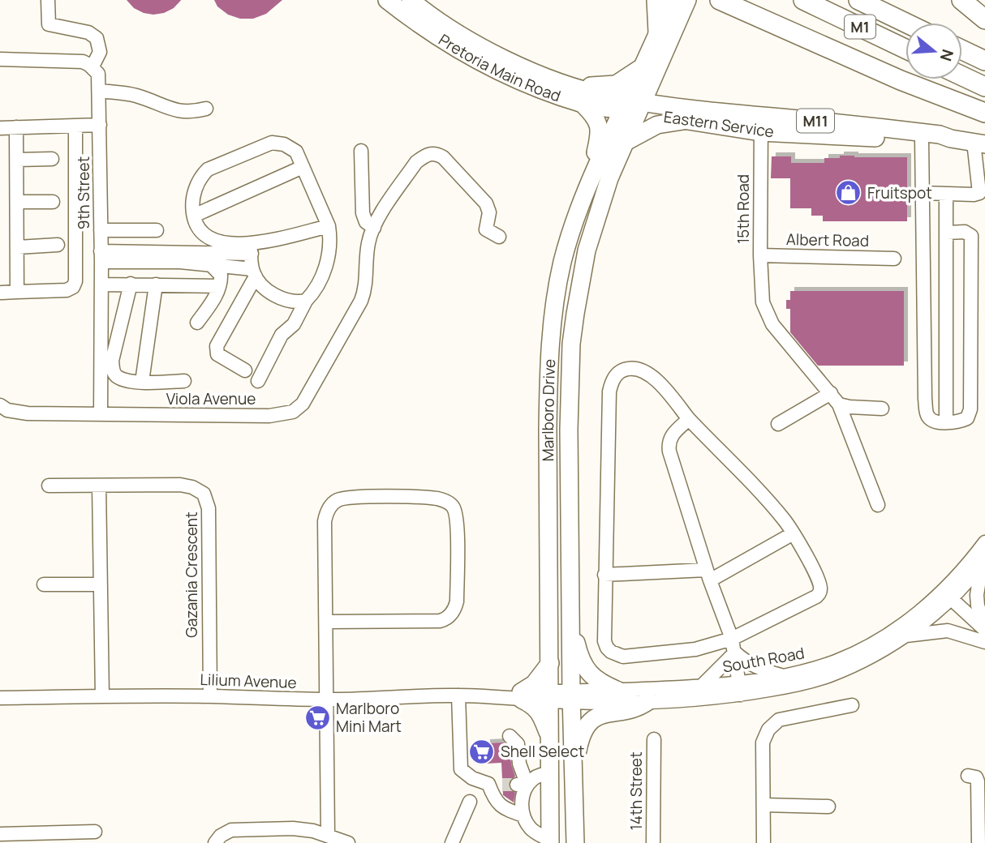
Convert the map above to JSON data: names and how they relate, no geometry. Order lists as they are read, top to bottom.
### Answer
{
  "streets": {
    "highway": ["M1"],
    "main road": [
      "Pretoria Main Road",
      "M11",
      "Eastern Service",
      "Marlboro Drive"
    ],
    "street": [
      "9th Street",
      "15th Road",
      "Albert Road",
      "Viola Avenue",
      "Gazania Crescent",
      "South Road",
      "Lilium Avenue",
      "14th Street"
    ]
  },
  "crossings": [
    ["Pretoria Main Road", "Eastern Service"],
    ["Pretoria Main Road", "Marlboro Drive"],
    ["Eastern Service", "15th Road"],
    ["Eastern Service", "Marlboro Drive"],
    ["9th Street", "Viola Avenue"],
    ["15th Road", "Albert Road"],
    ["Marlboro Drive", "South Road"],
    ["Marlboro Drive", "Lilium Avenue"],
    ["Gazania Crescent", "Lilium Avenue"],
    ["South Road", "Lilium Avenue"]
  ],
  "places": {
    "shop": ["Fruitspot"],
    "supermarket": ["Marlboro Mini Mart", "Shell Select"]
  },
  "north": "right"
}
